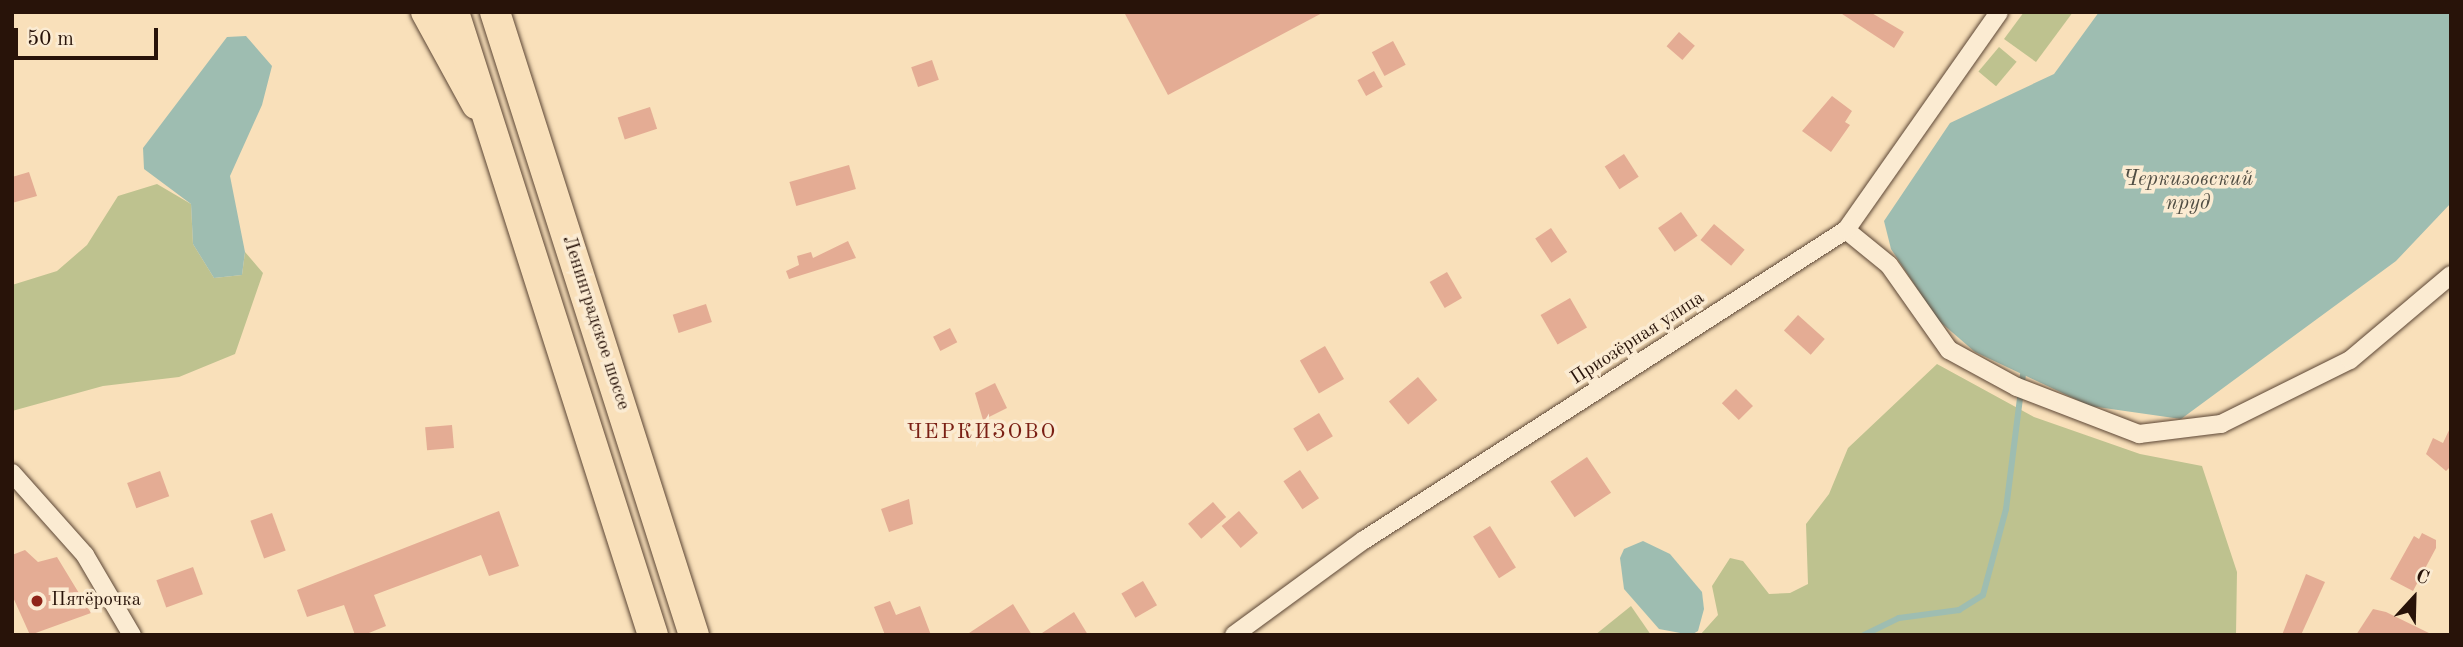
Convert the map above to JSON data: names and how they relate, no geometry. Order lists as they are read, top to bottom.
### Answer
{
  "streets": {
    "highway": ["Ленинградское шоссе"],
    "street": ["Приозёрная улица"]
  },
  "districts": ["ЧЕРКИЗОВО"],
  "water": ["Черкизовский пруд"],
  "places": ["Пятёрочка"],
  "scale_bar": "50 m",
  "north": "top"
}
